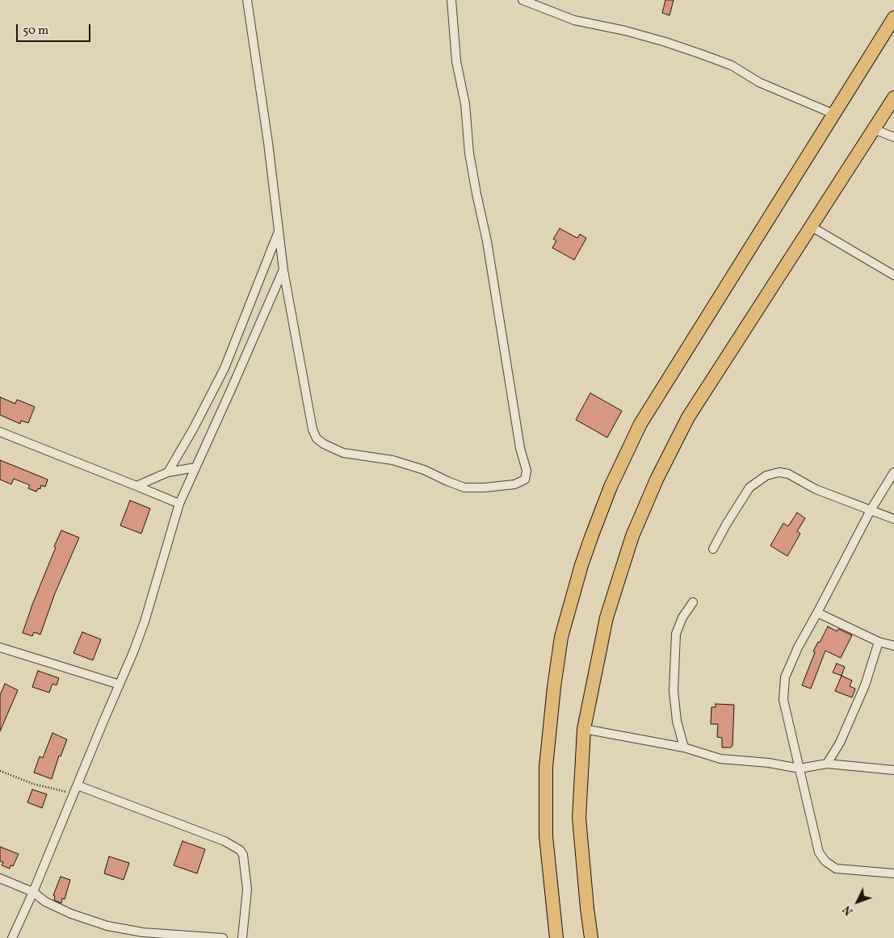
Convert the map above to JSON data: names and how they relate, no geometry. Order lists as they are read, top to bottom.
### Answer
{
  "scale_bar": "50 m",
  "north": "bottom left"
}
